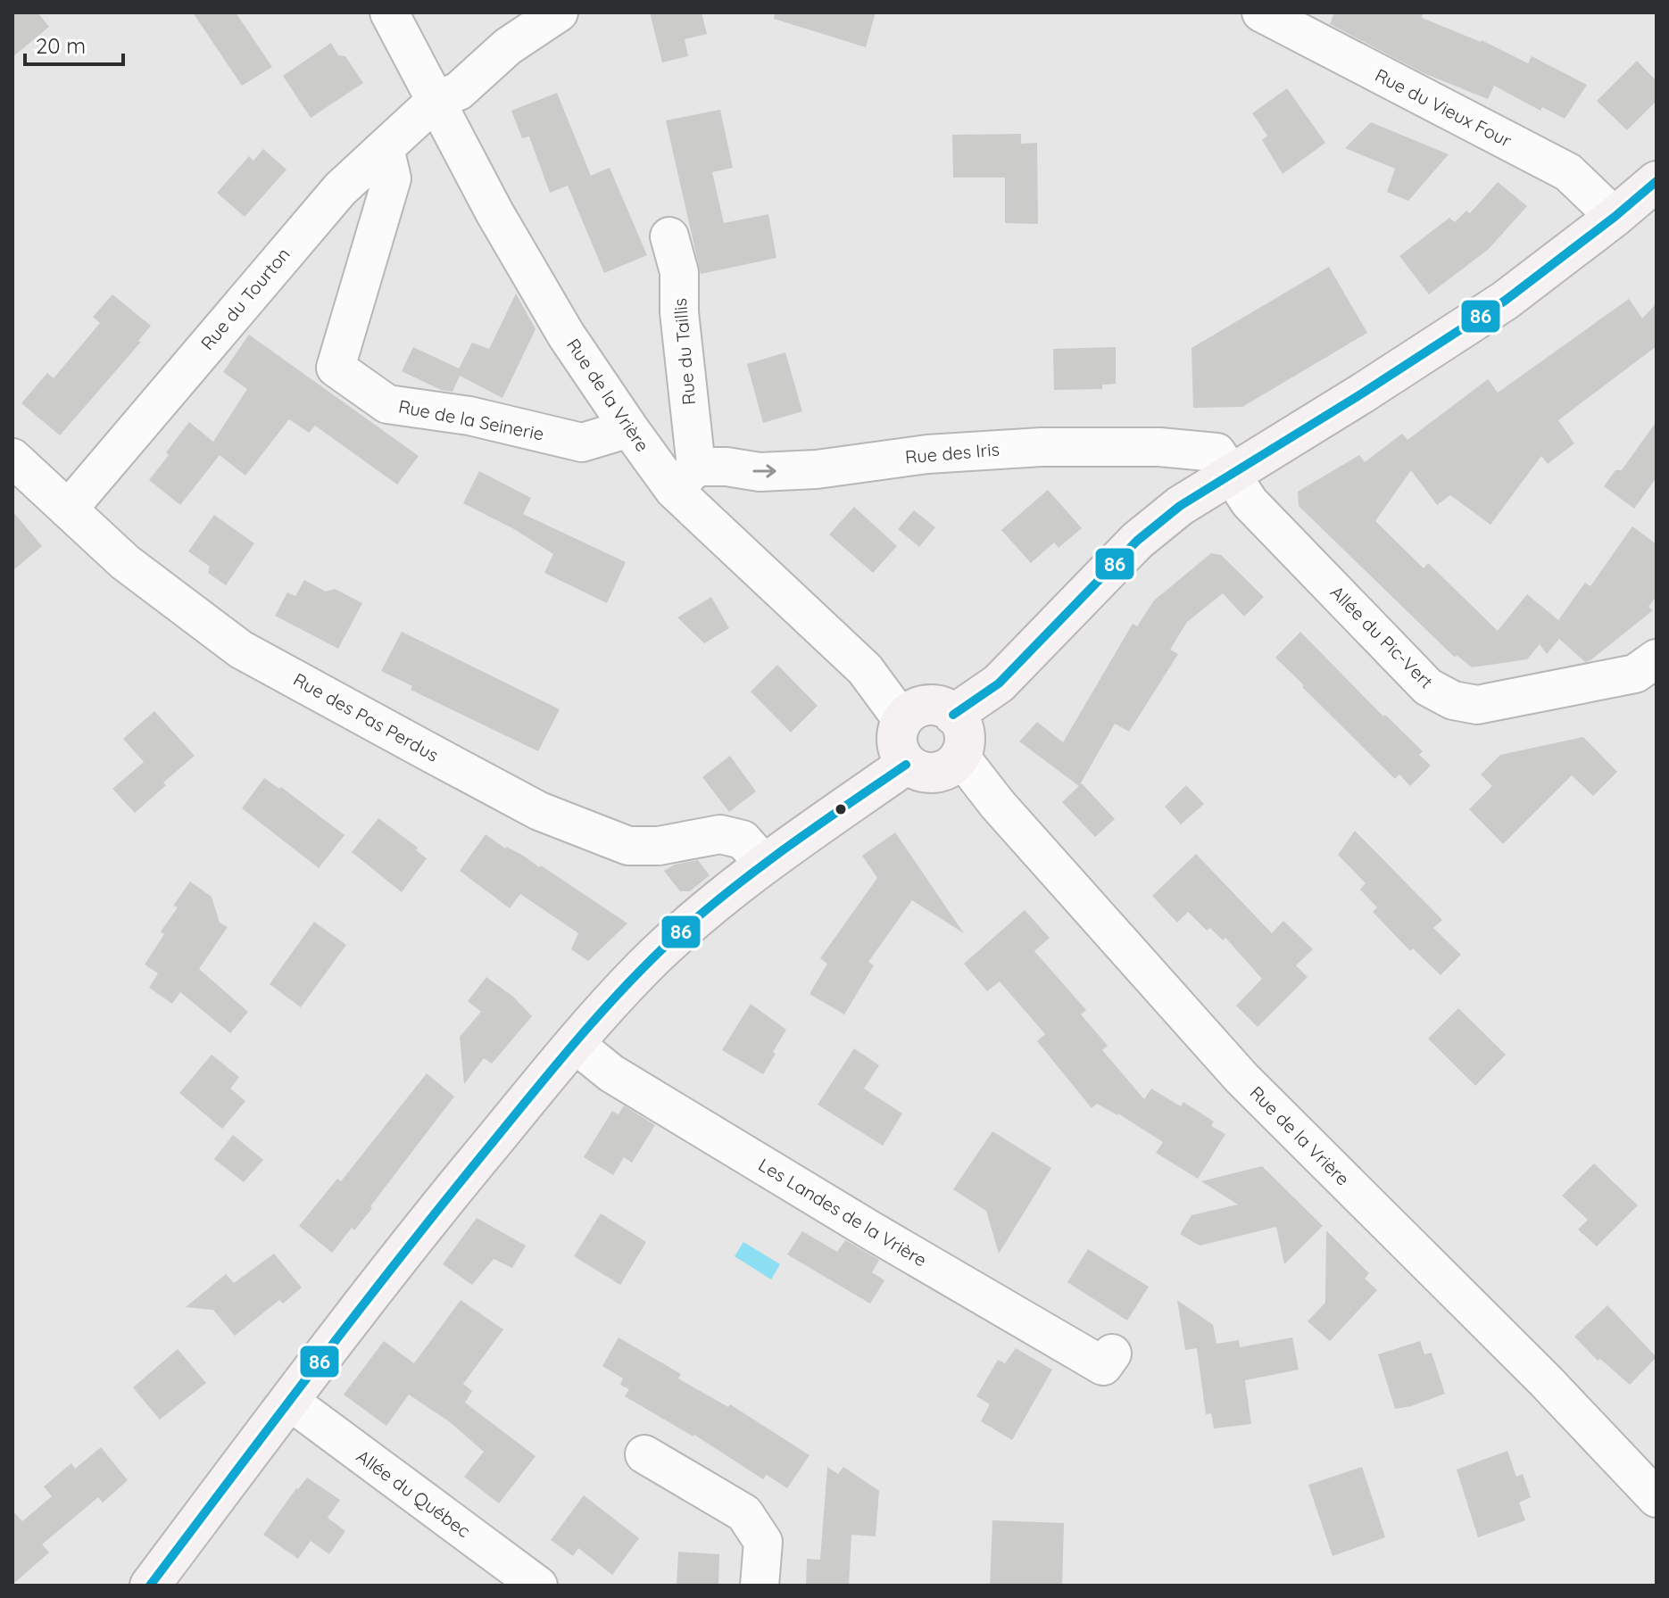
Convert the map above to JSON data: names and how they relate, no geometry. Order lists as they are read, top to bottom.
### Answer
{
  "streets": {
    "street": [
      "Rue du Vieux Four",
      "Rue du Tourton",
      "Rue du Taillis",
      "Rue de la Vrière",
      "Rue de la Seinerie",
      "Rue des Iris",
      "Allée du Pic-Vert",
      "Rue des Pas Perdus",
      "Les Landes de la Vrière",
      "Allée du Québec"
    ]
  },
  "crossings": [
    ["Rue du Tourton", "Rue de la Vrière"],
    ["Rue du Tourton", "Rue de la Seinerie"],
    ["Rue du Tourton", "Rue des Pas Perdus"],
    ["Rue du Taillis", "Rue de la Vrière"],
    ["Rue du Taillis", "Rue des Iris"],
    ["Rue de la Vrière", "Rue de la Seinerie"],
    ["Rue de la Vrière", "Rue des Iris"],
    ["Rue des Iris", "Allée du Pic-Vert"]
  ],
  "one_way": ["Rue des Iris"],
  "lines": ["transit line 86"],
  "scale_bar": "20 m"
}
